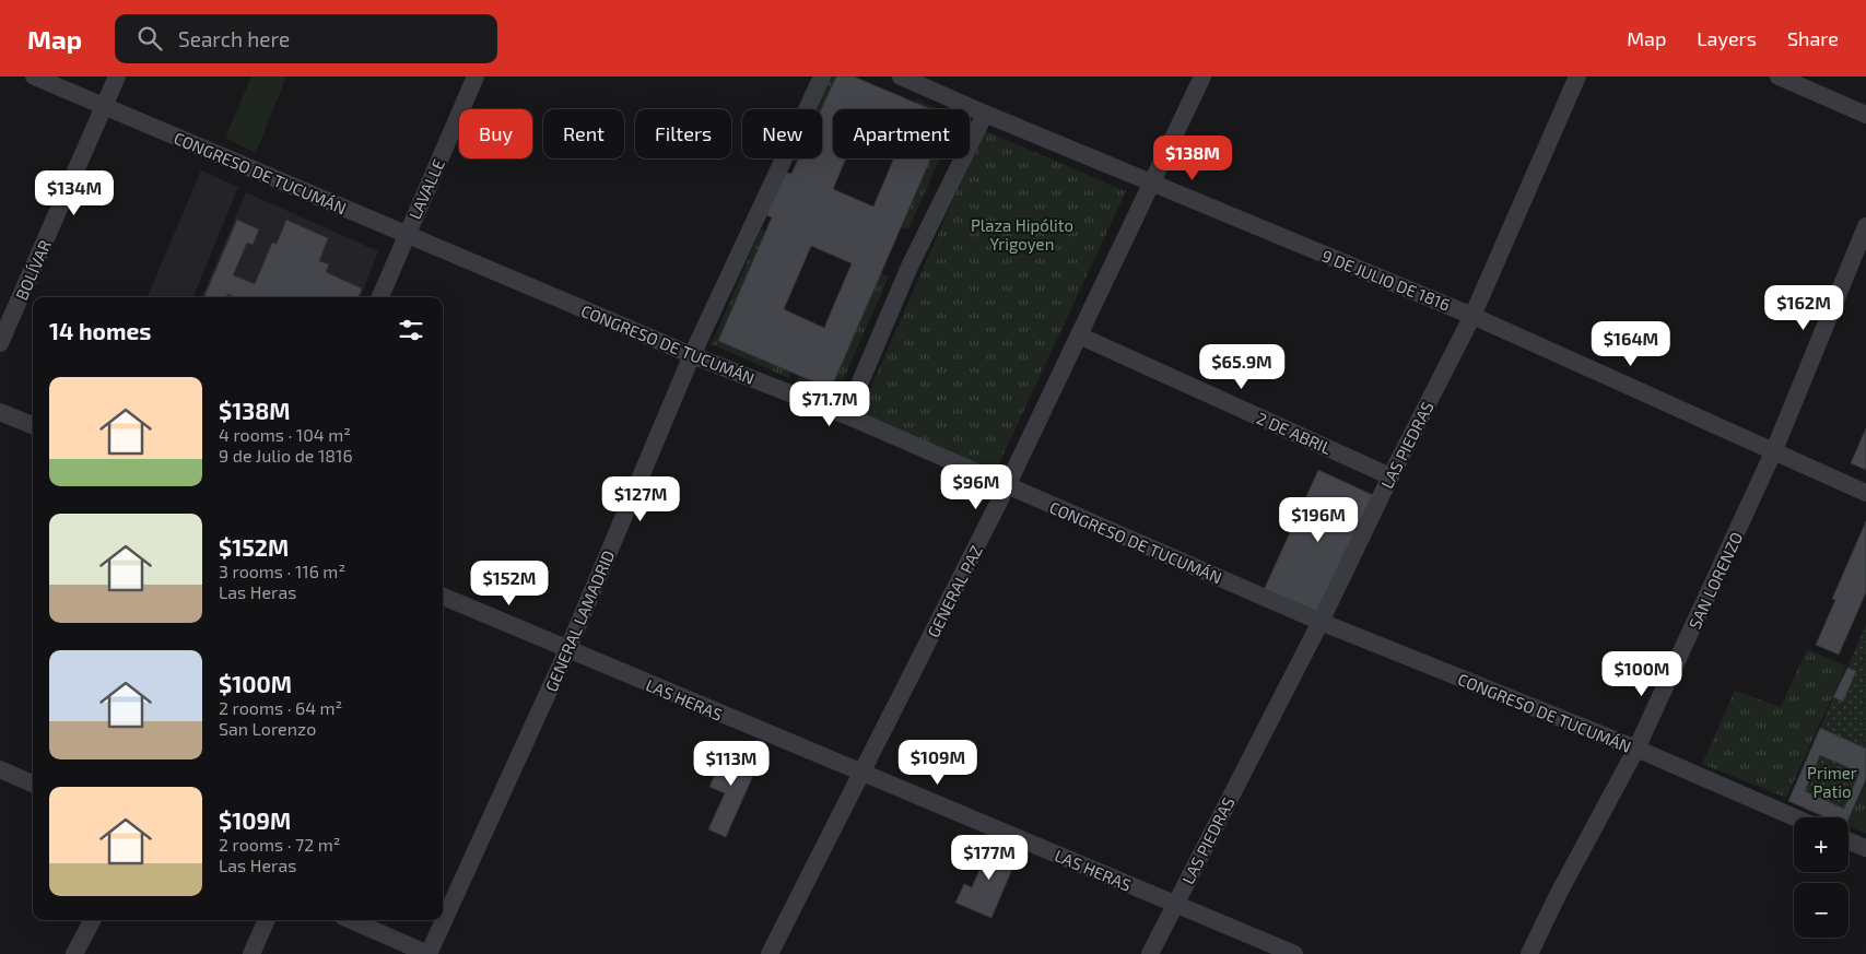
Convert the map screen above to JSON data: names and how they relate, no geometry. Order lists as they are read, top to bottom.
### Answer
{
  "streets": {
    "street": [
      "CONGRESO DE TUCUMÁN",
      "LAVALLE",
      "BOLÍVAR",
      "9 DE JULIO DE 1816",
      "2 DE ABRIL",
      "LAS PIEDRAS",
      "SAN LORENZO",
      "GENERAL PAZ",
      "GENERAL LAMADRID",
      "LAS HERAS"
    ]
  },
  "crossings": [
    ["CONGRESO DE TUCUMÁN", "LAVALLE"],
    ["CONGRESO DE TUCUMÁN", "BOLÍVAR"],
    ["CONGRESO DE TUCUMÁN", "LAS PIEDRAS"],
    ["CONGRESO DE TUCUMÁN", "SAN LORENZO"],
    ["CONGRESO DE TUCUMÁN", "GENERAL PAZ"],
    ["CONGRESO DE TUCUMÁN", "GENERAL LAMADRID"],
    ["9 DE JULIO DE 1816", "LAS PIEDRAS"],
    ["9 DE JULIO DE 1816", "SAN LORENZO"],
    ["9 DE JULIO DE 1816", "GENERAL PAZ"],
    ["2 DE ABRIL", "LAS PIEDRAS"],
    ["2 DE ABRIL", "GENERAL PAZ"],
    ["LAS PIEDRAS", "LAS HERAS"],
    ["GENERAL PAZ", "LAS HERAS"],
    ["GENERAL LAMADRID", "LAS HERAS"]
  ],
  "parks": ["Plaza Hipólito Yrigoyen", "Primer Patio"],
  "page": {
    "header": "Map",
    "search": "Search here",
    "nav": ["Map", "Layers", "Share"],
    "chip": [
      "Buy",
      "Rent",
      "Filters",
      "New",
      "Apartment"
    ],
    "price": [
      "$138M",
      "$134M",
      "$162M",
      "$164M",
      "$65.9M",
      "$71.7M",
      "$96M",
      "$127M",
      "$196M",
      "$152M",
      "$100M",
      "$109M",
      "$113M",
      "$177M"
    ],
    "heading": "14 homes",
    "list": [
      {
        "name": "$138M",
        "note": "4 rooms · 104 m² · 9 de Julio de 1816"
      },
      {
        "name": "$152M",
        "note": "3 rooms · 116 m² · Las Heras"
      },
      {
        "name": "$100M",
        "note": "2 rooms · 64 m² · San Lorenzo"
      },
      {
        "name": "$109M",
        "note": "2 rooms · 72 m² · Las Heras"
      }
    ],
    "map_buttons": ["+", "−"]
  }
}
